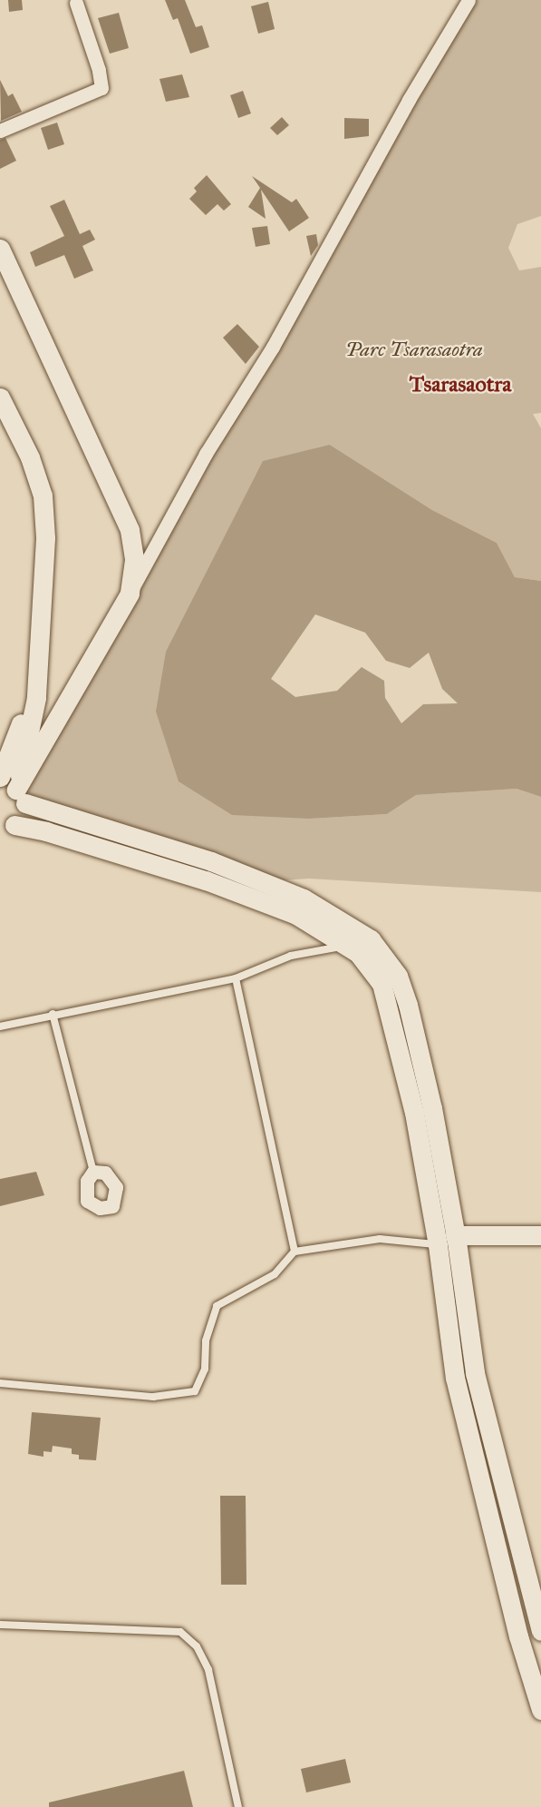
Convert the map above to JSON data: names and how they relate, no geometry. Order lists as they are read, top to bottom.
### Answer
{
  "districts": ["Tsarasaotra"],
  "parks": ["Parc Tsarasaotra"]
}
